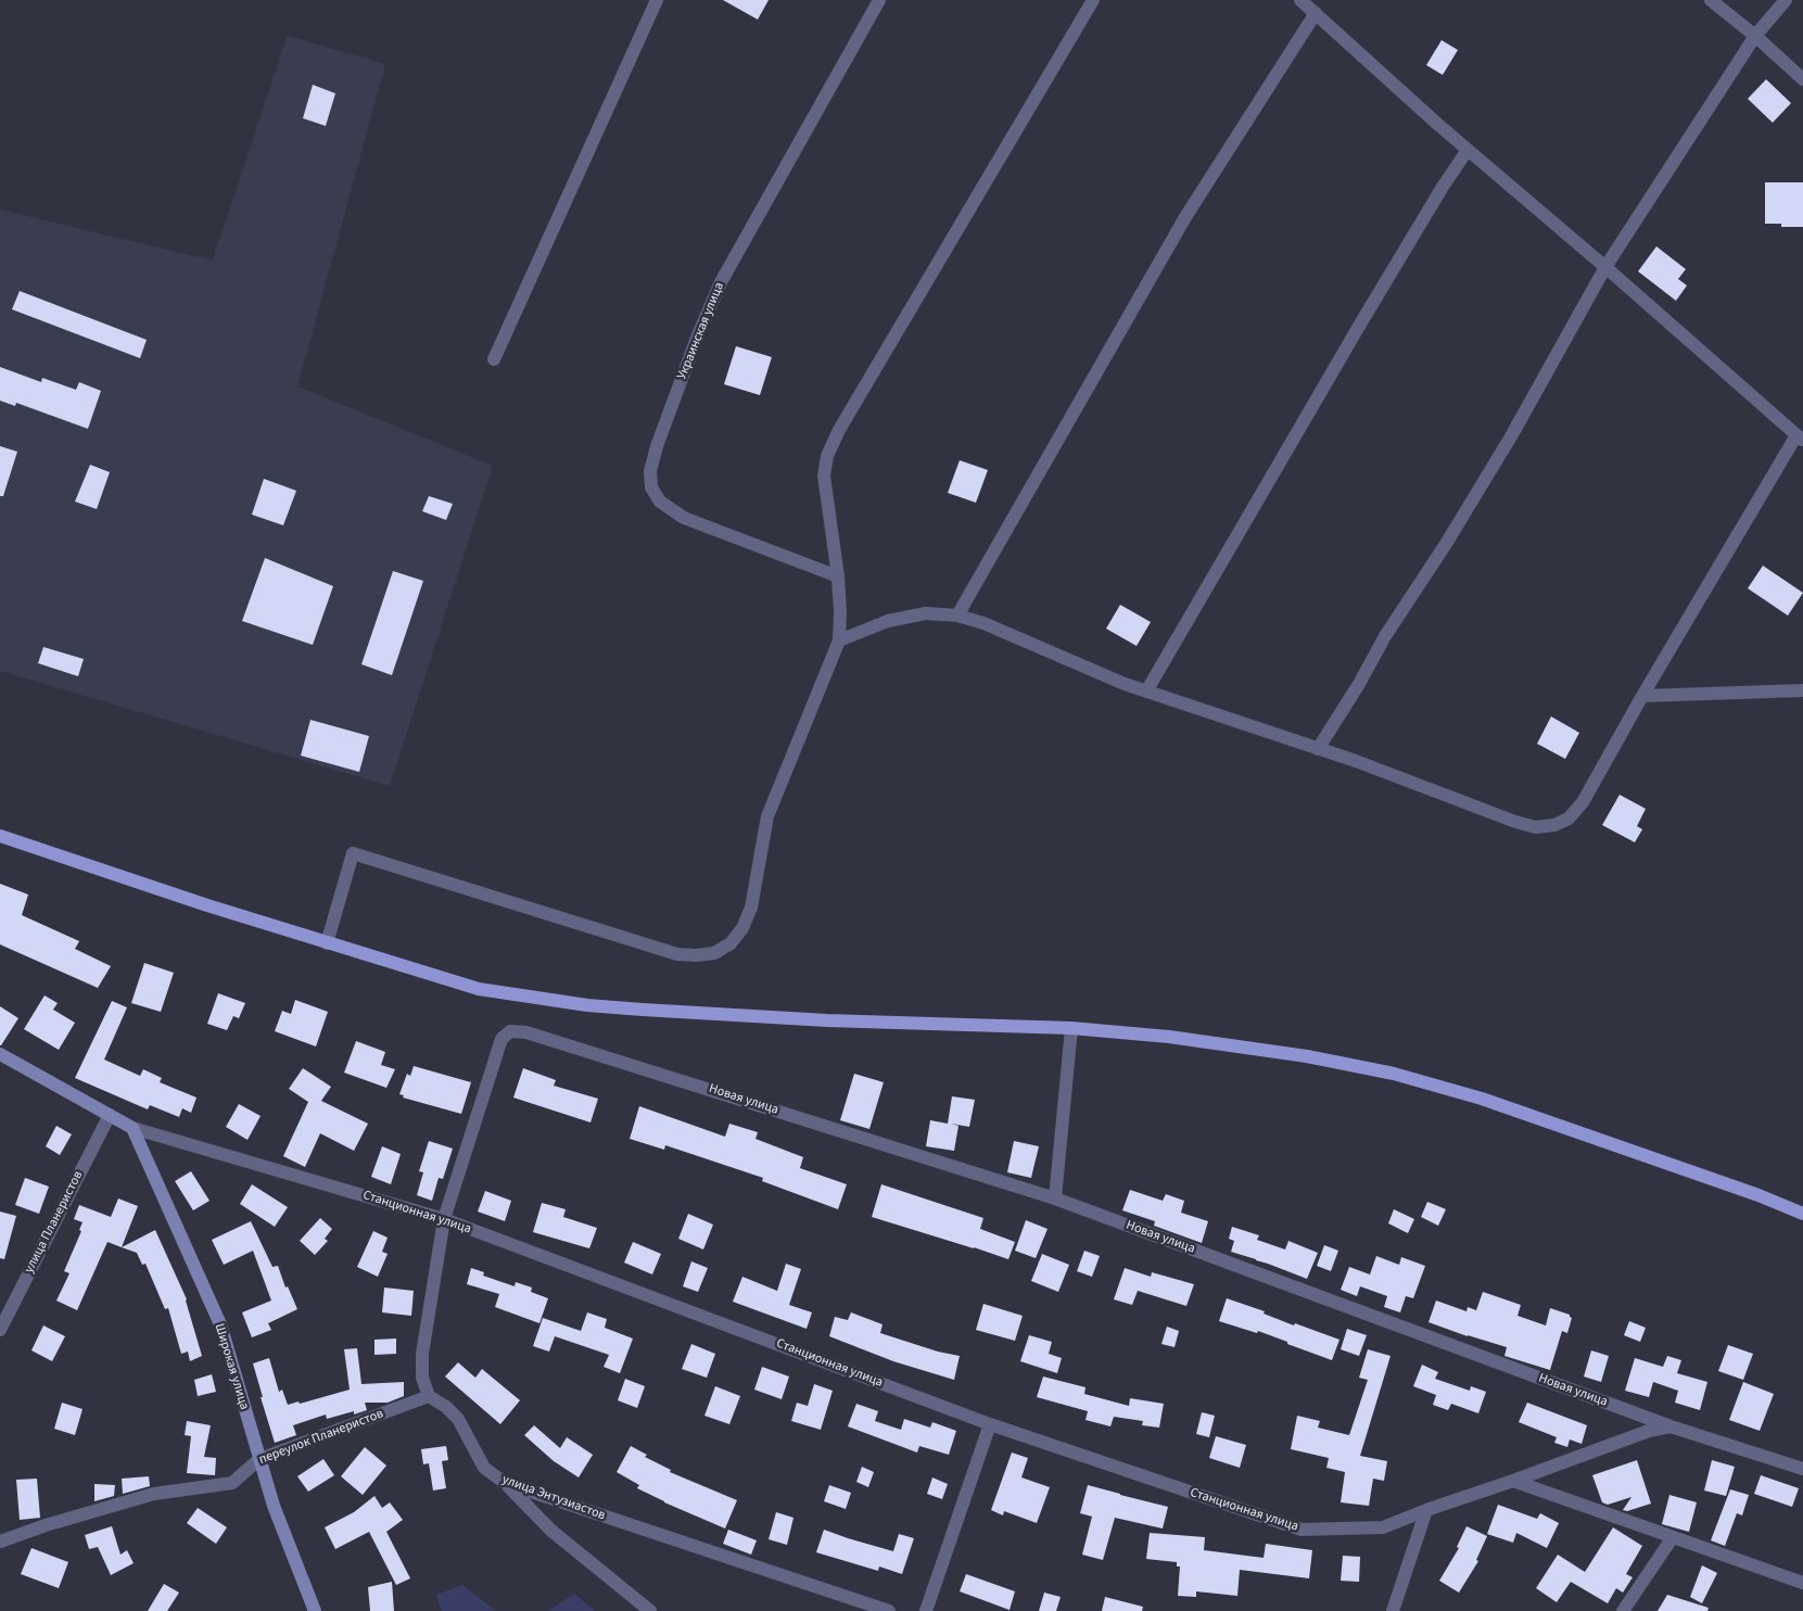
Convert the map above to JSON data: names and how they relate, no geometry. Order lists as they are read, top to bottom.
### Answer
{
  "streets": {
    "street": [
      "Украинская улица",
      "Новая улица",
      "Станционная улица",
      "улица Планеристов",
      "Широкая улица",
      "переулок Планеристов",
      "улица Энтузиастов"
    ]
  },
  "crossings": [
    ["Новая улица", "Станционная улица"],
    ["Станционная улица", "улица Планеристов"],
    ["Станционная улица", "Широкая улица"],
    ["Широкая улица", "переулок Планеристов"],
    ["переулок Планеристов", "улица Энтузиастов"]
  ]
}
